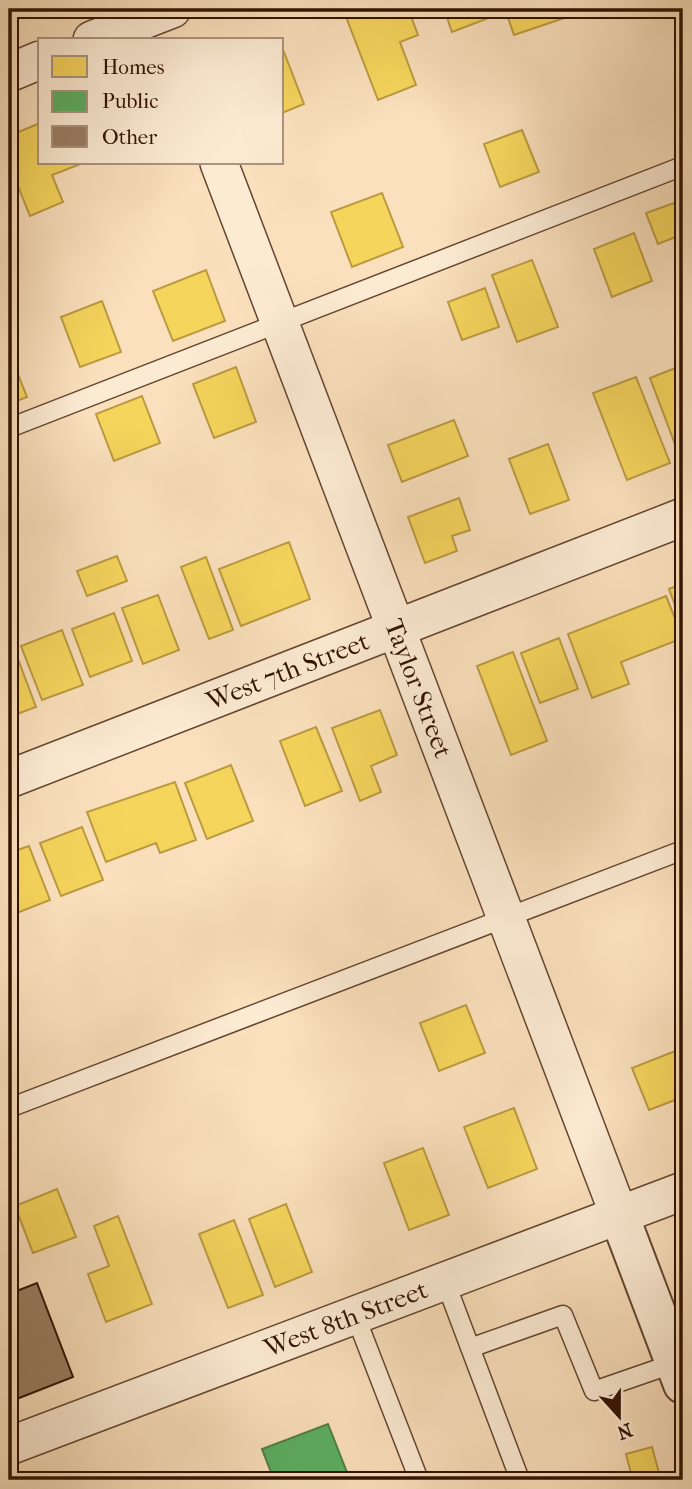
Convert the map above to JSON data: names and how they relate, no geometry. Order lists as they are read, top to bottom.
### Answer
{
  "streets": {
    "street": ["West 7th Street", "Taylor Street", "West 8th Street"]
  },
  "crossings": [
    ["West 7th Street", "Taylor Street"],
    ["Taylor Street", "West 8th Street"]
  ],
  "legend": ["Homes", "Public", "Other"],
  "north": "bottom"
}
